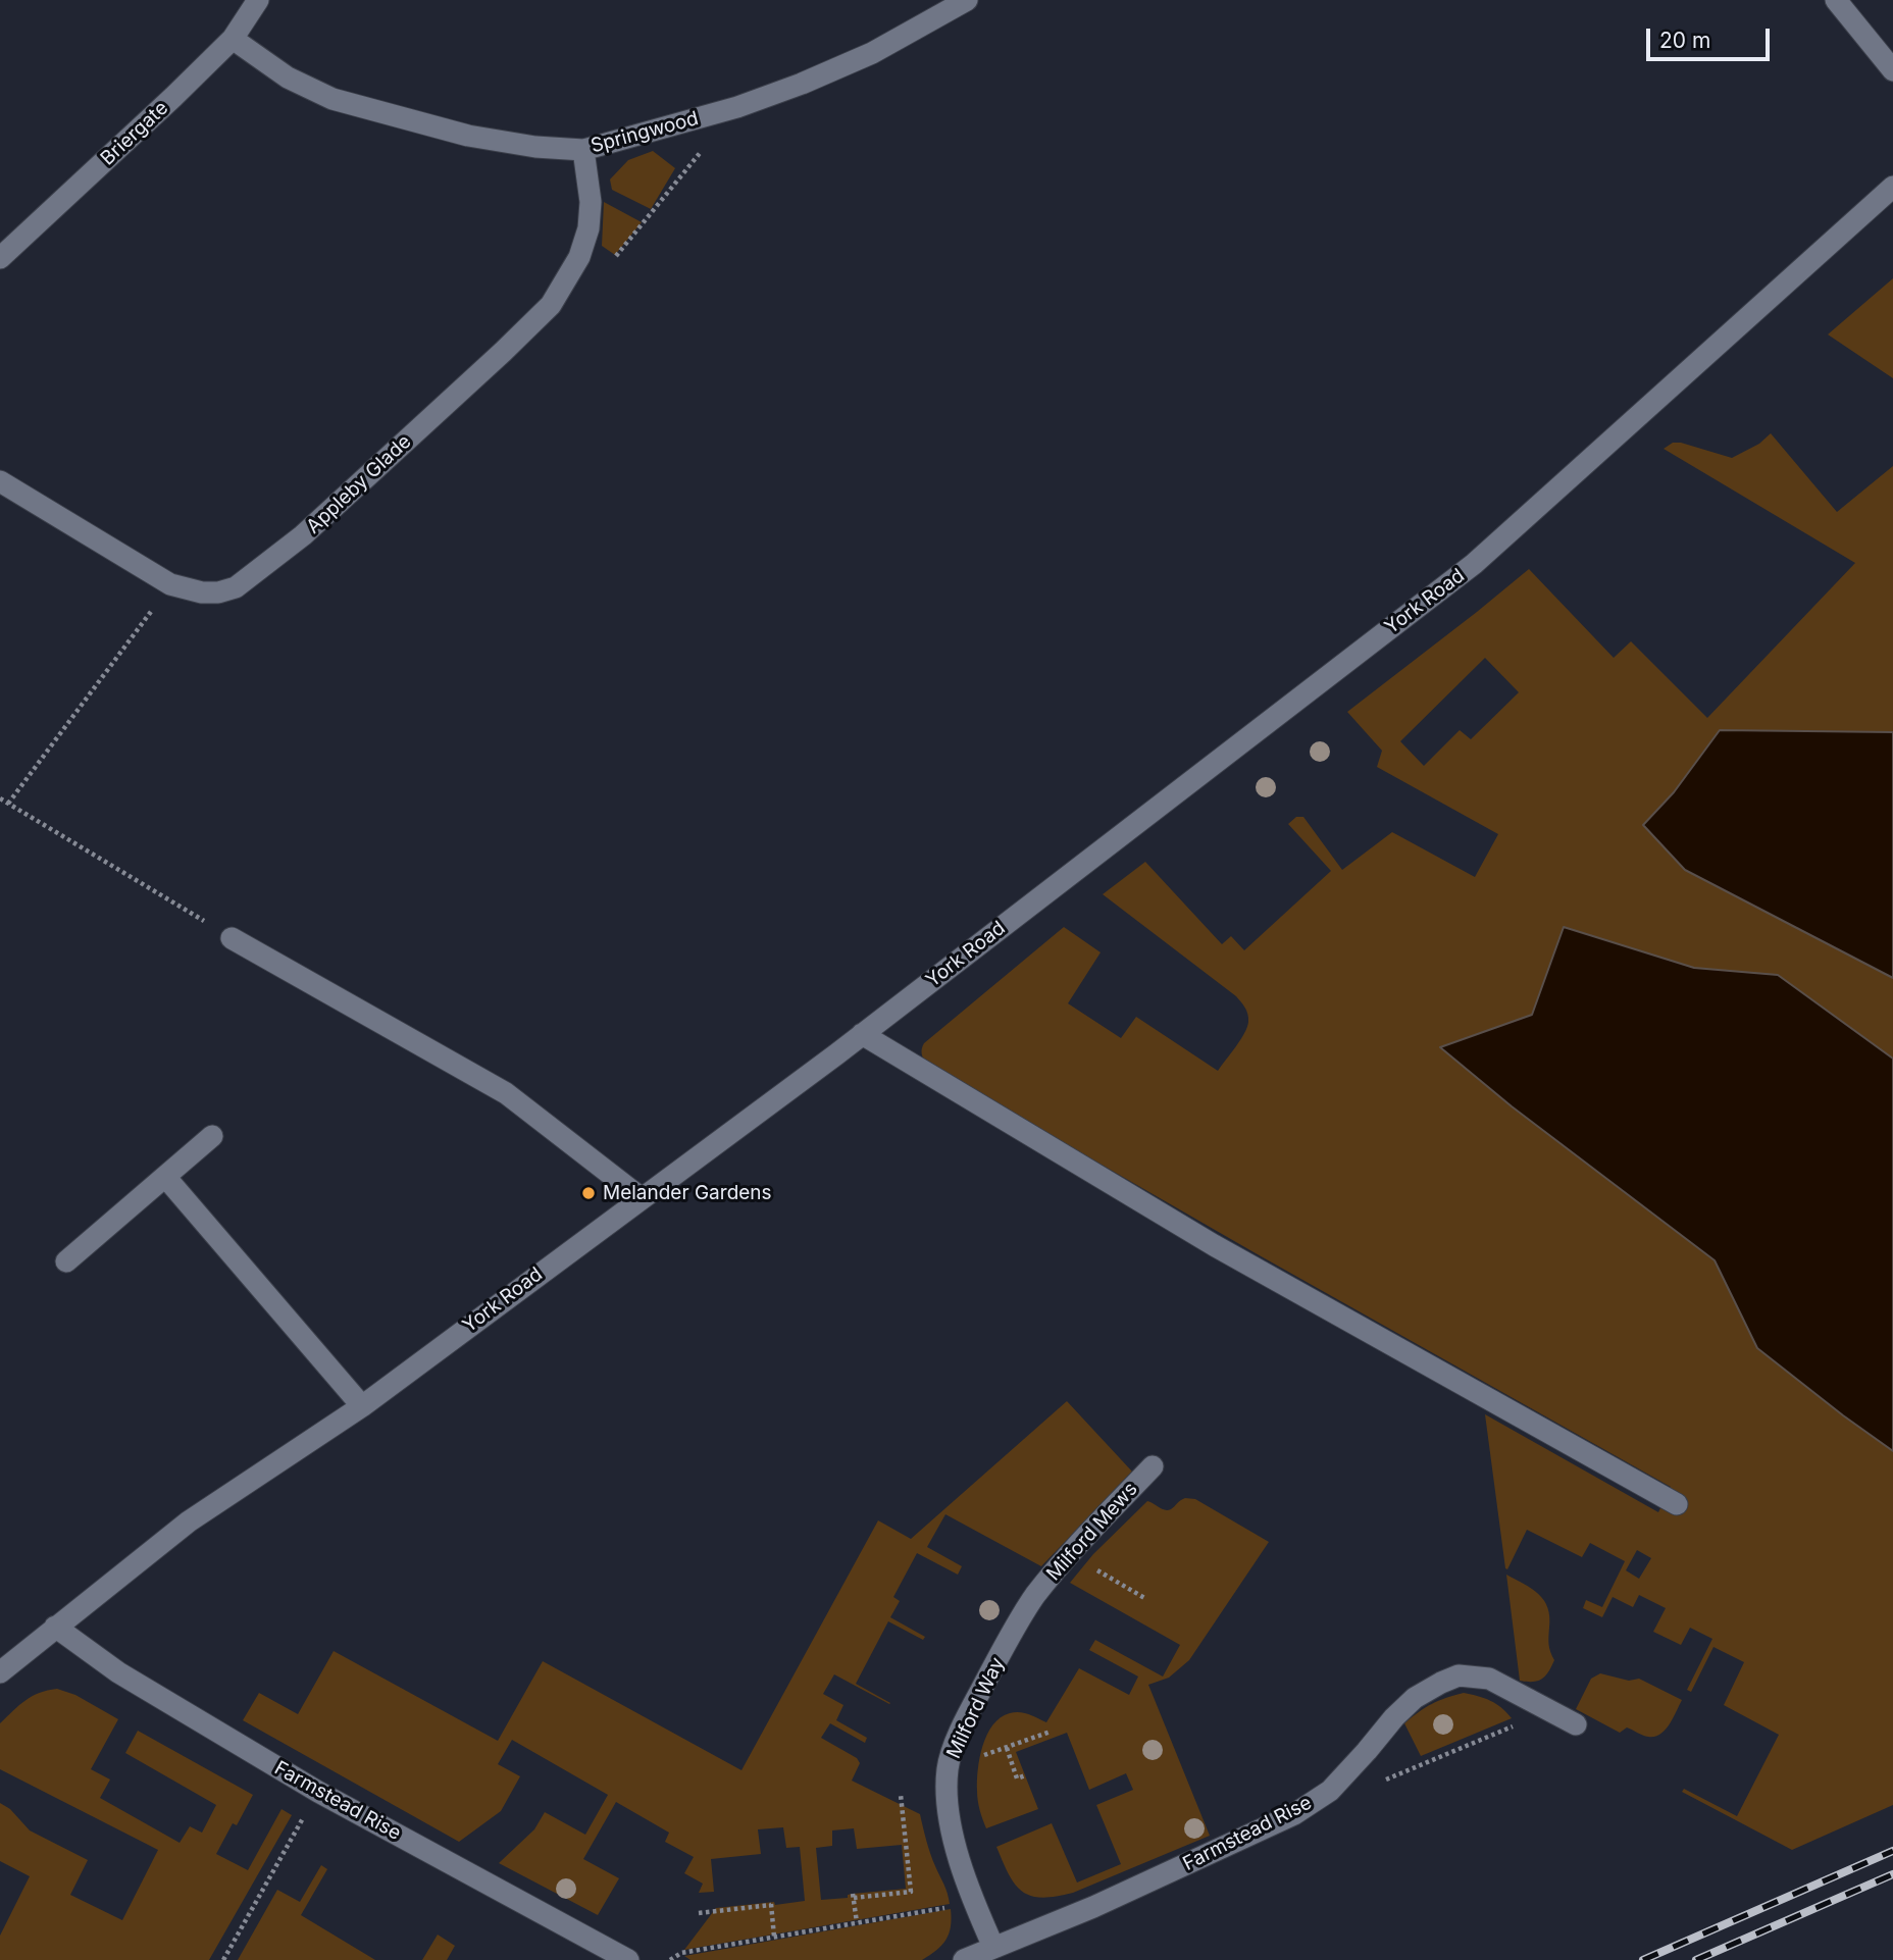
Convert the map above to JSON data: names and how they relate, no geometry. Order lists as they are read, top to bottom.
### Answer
{
  "streets": {
    "street": [
      "Springwood",
      "Briergate",
      "Appleby Glade",
      "York Road",
      "Milford Mews",
      "Milford Way",
      "Farmstead Rise"
    ]
  },
  "crossings": [
    ["Springwood", "Briergate"],
    ["Springwood", "Appleby Glade"],
    ["York Road", "Farmstead Rise"],
    ["Milford Mews", "Milford Way"],
    ["Milford Way", "Farmstead Rise"]
  ],
  "places": ["Melander Gardens"],
  "scale_bar": "20 m"
}
